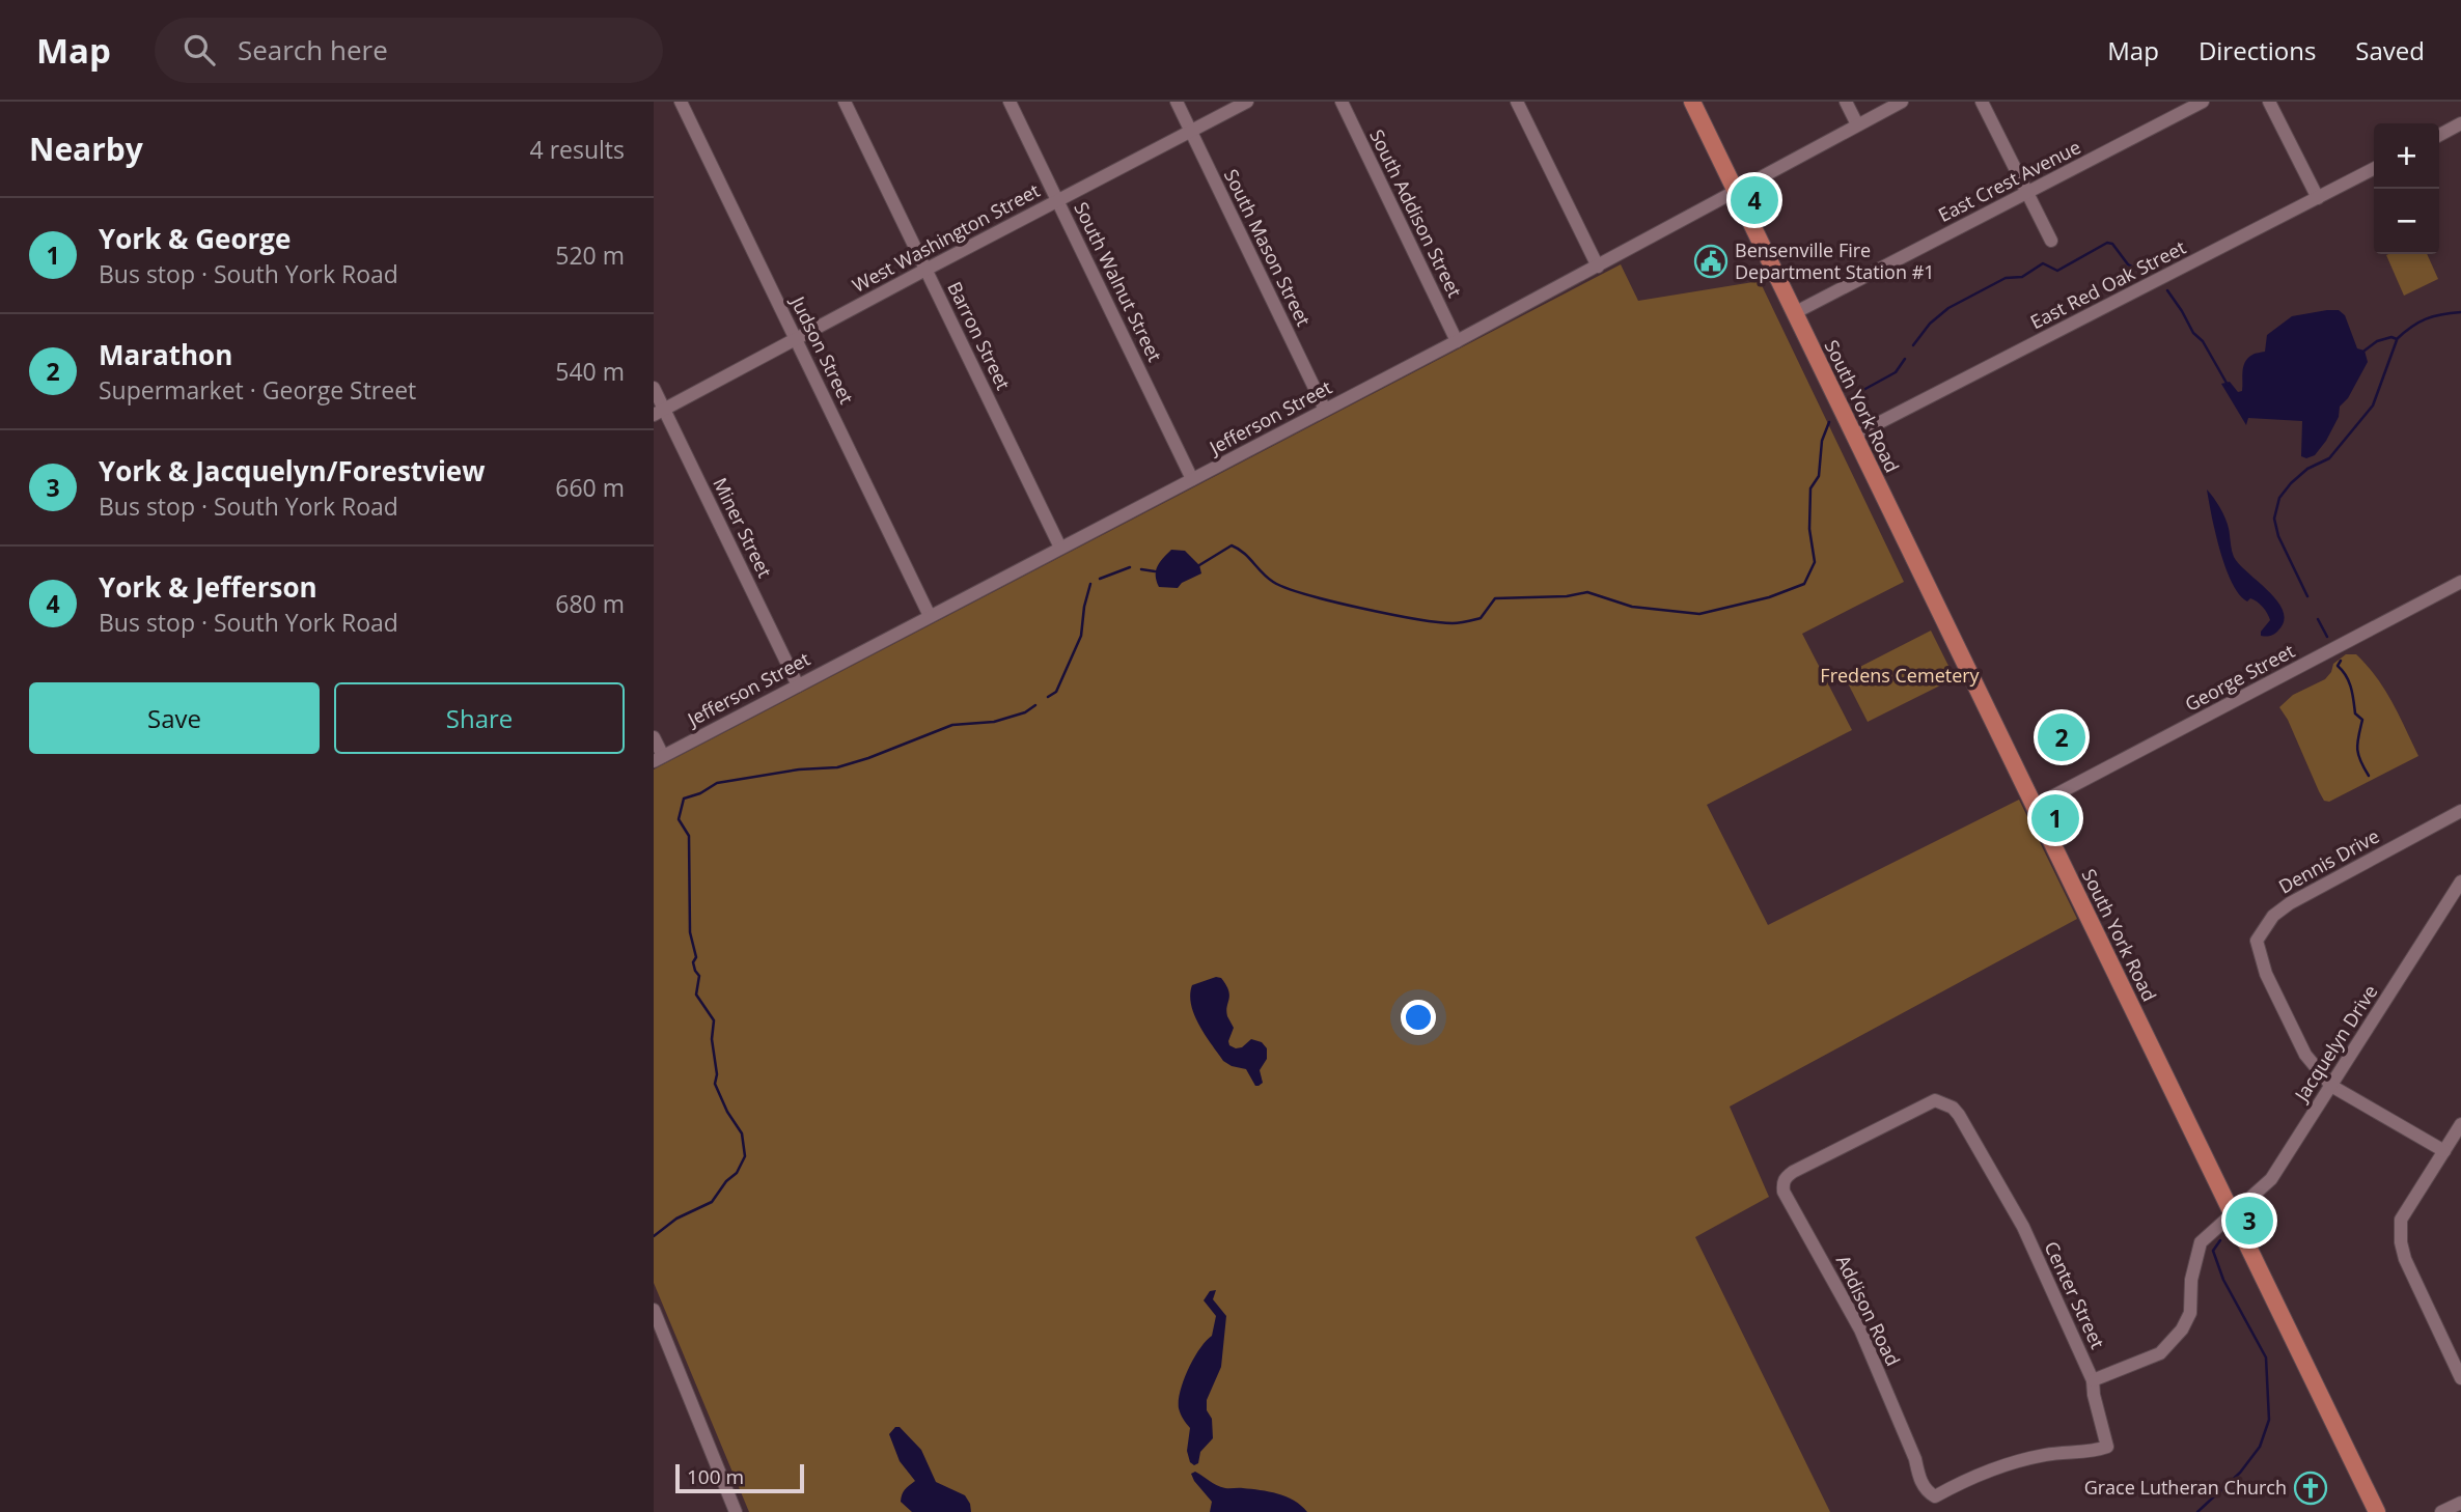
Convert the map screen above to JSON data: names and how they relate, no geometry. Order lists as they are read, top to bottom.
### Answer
{
  "streets": {
    "main road": ["South York Road"],
    "street": [
      "East Crest Avenue",
      "South Addison Street",
      "West Washington Street",
      "South Mason Street",
      "South Walnut Street",
      "East Red Oak Street",
      "Barron Street",
      "Judson Street",
      "Jefferson Street",
      "Miner Street",
      "George Street",
      "Dennis Drive",
      "Jacquelyn Drive",
      "Center Street",
      "Addison Road"
    ]
  },
  "crossings": [
    ["East Crest Avenue", "South York Road"],
    ["South Addison Street", "Jefferson Street"],
    ["West Washington Street", "South Mason Street"],
    ["West Washington Street", "South Walnut Street"],
    ["West Washington Street", "Barron Street"],
    ["West Washington Street", "Judson Street"],
    ["West Washington Street", "Miner Street"],
    ["South Mason Street", "Jefferson Street"],
    ["South Walnut Street", "Jefferson Street"],
    ["East Red Oak Street", "South York Road"],
    ["Barron Street", "Jefferson Street"],
    ["Judson Street", "Jefferson Street"],
    ["South York Road", "Jefferson Street"],
    ["South York Road", "George Street"],
    ["South York Road", "Jacquelyn Drive"],
    ["Jefferson Street", "Miner Street"],
    ["Dennis Drive", "Jacquelyn Drive"],
    ["Jacquelyn Drive", "Center Street"],
    ["Center Street", "Addison Road"]
  ],
  "parks": ["Fredens Cemetery"],
  "places": {
    "public building": ["Bensenville Fire Department Station #1"],
    "church": ["Grace Lutheran Church"]
  },
  "scale_bar": "100 m",
  "page": {
    "header": "Map",
    "search": "Search here",
    "nav": ["Map", "Directions", "Saved"],
    "heading": ["Nearby", "4 results"],
    "map_buttons": ["+", "−"],
    "pins": [
      "4",
      "2",
      "1",
      "3"
    ],
    "list": [
      {
        "mark": "1",
        "name": "York & George",
        "note": "Bus stop · South York Road",
        "value": "520 m"
      },
      {
        "mark": "2",
        "name": "Marathon",
        "note": "Supermarket · George Street",
        "value": "540 m"
      },
      {
        "mark": "3",
        "name": "York & Jacquelyn/Forestview",
        "note": "Bus stop · South York Road",
        "value": "660 m"
      },
      {
        "mark": "4",
        "name": "York & Jefferson",
        "note": "Bus stop · South York Road",
        "value": "680 m"
      }
    ],
    "buttons": ["Save", "Share"],
    "scale": "100 m"
  }
}
